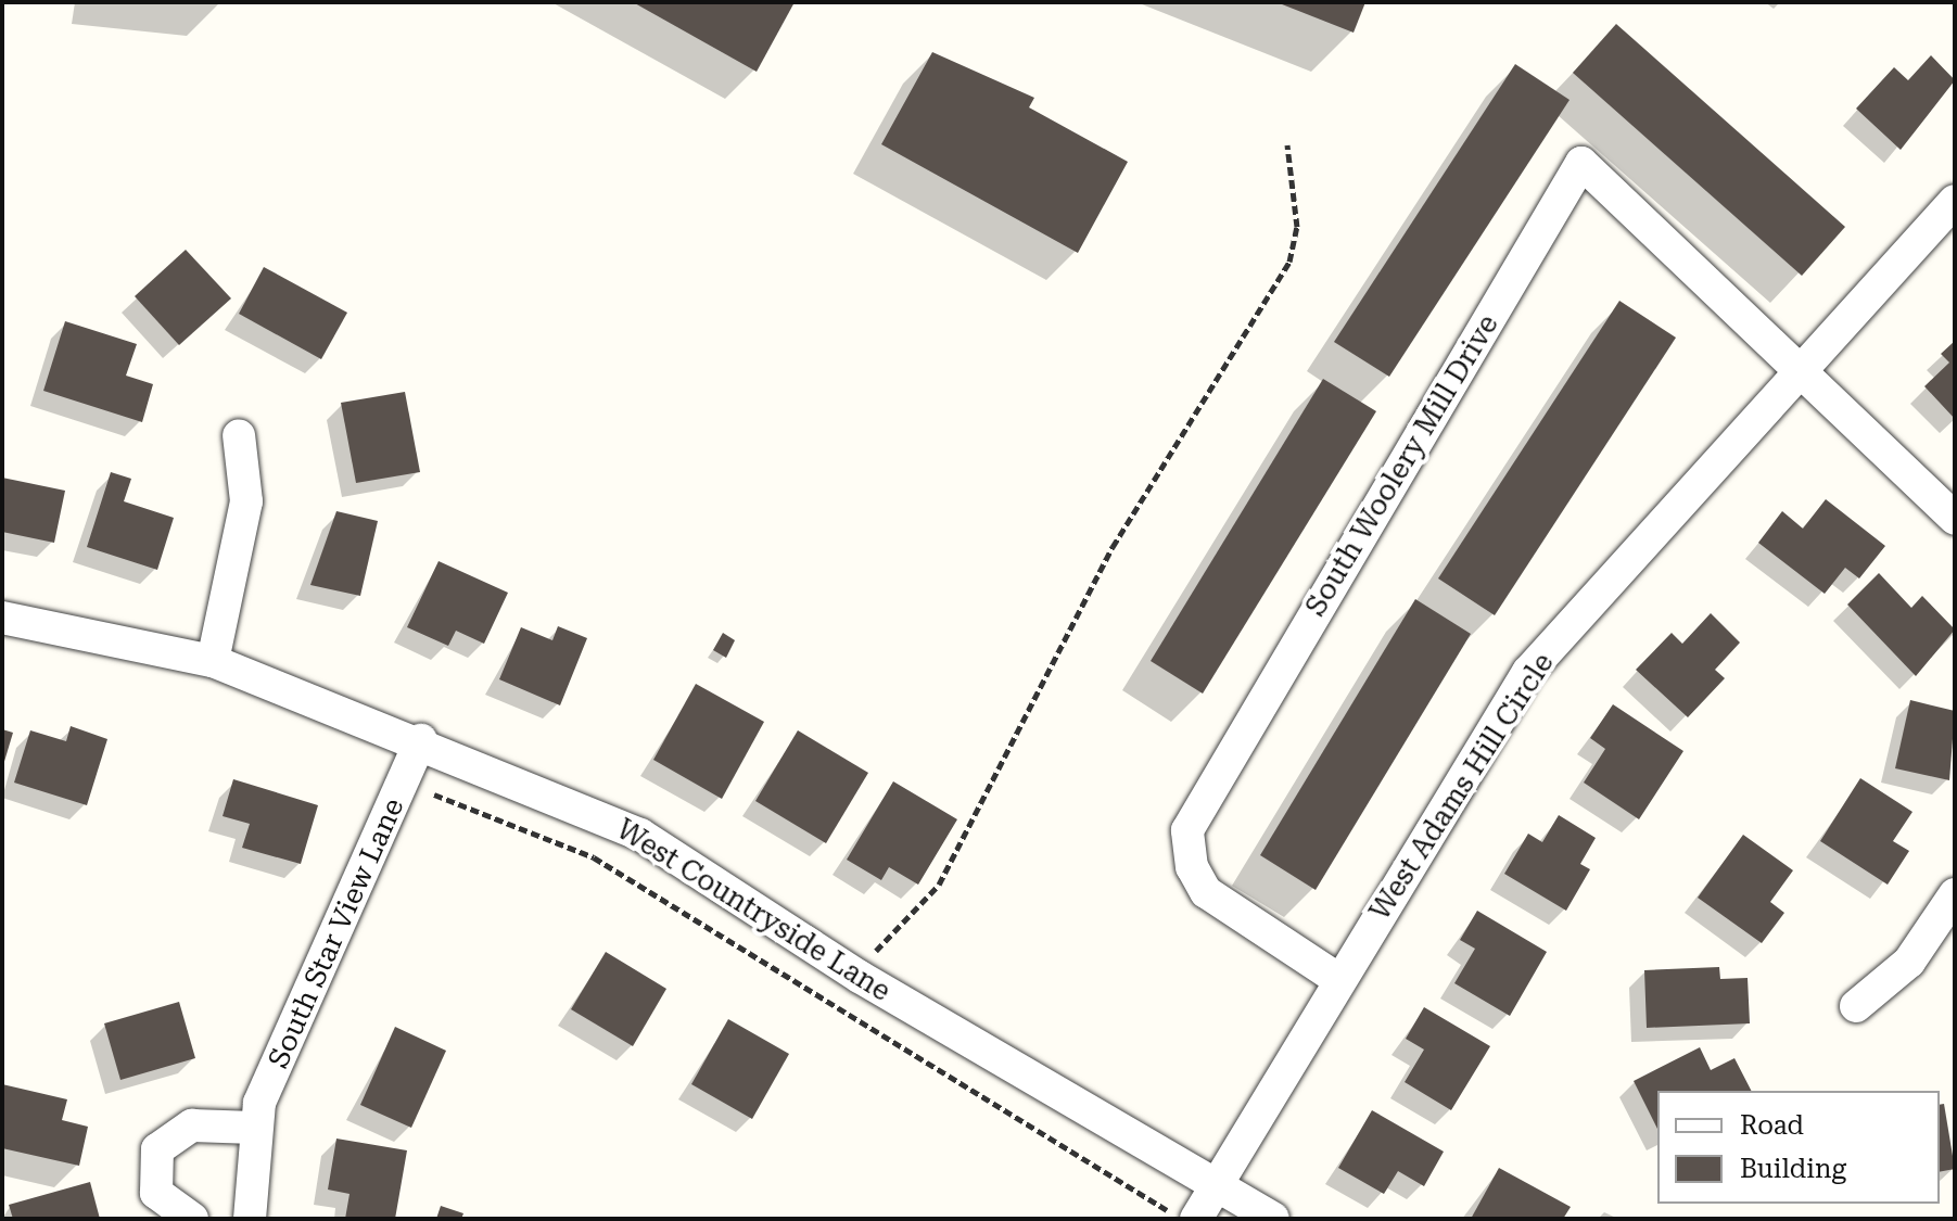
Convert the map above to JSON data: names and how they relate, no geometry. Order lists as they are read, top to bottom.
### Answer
{
  "streets": {
    "street": [
      "South Woolery Mill Drive",
      "West Adams Hill Circle",
      "West Countryside Lane",
      "South Star View Lane"
    ]
  },
  "crossings": [
    ["South Woolery Mill Drive", "West Adams Hill Circle"],
    ["West Adams Hill Circle", "West Countryside Lane"],
    ["West Countryside Lane", "South Star View Lane"]
  ],
  "legend": ["Road", "Building"]
}
